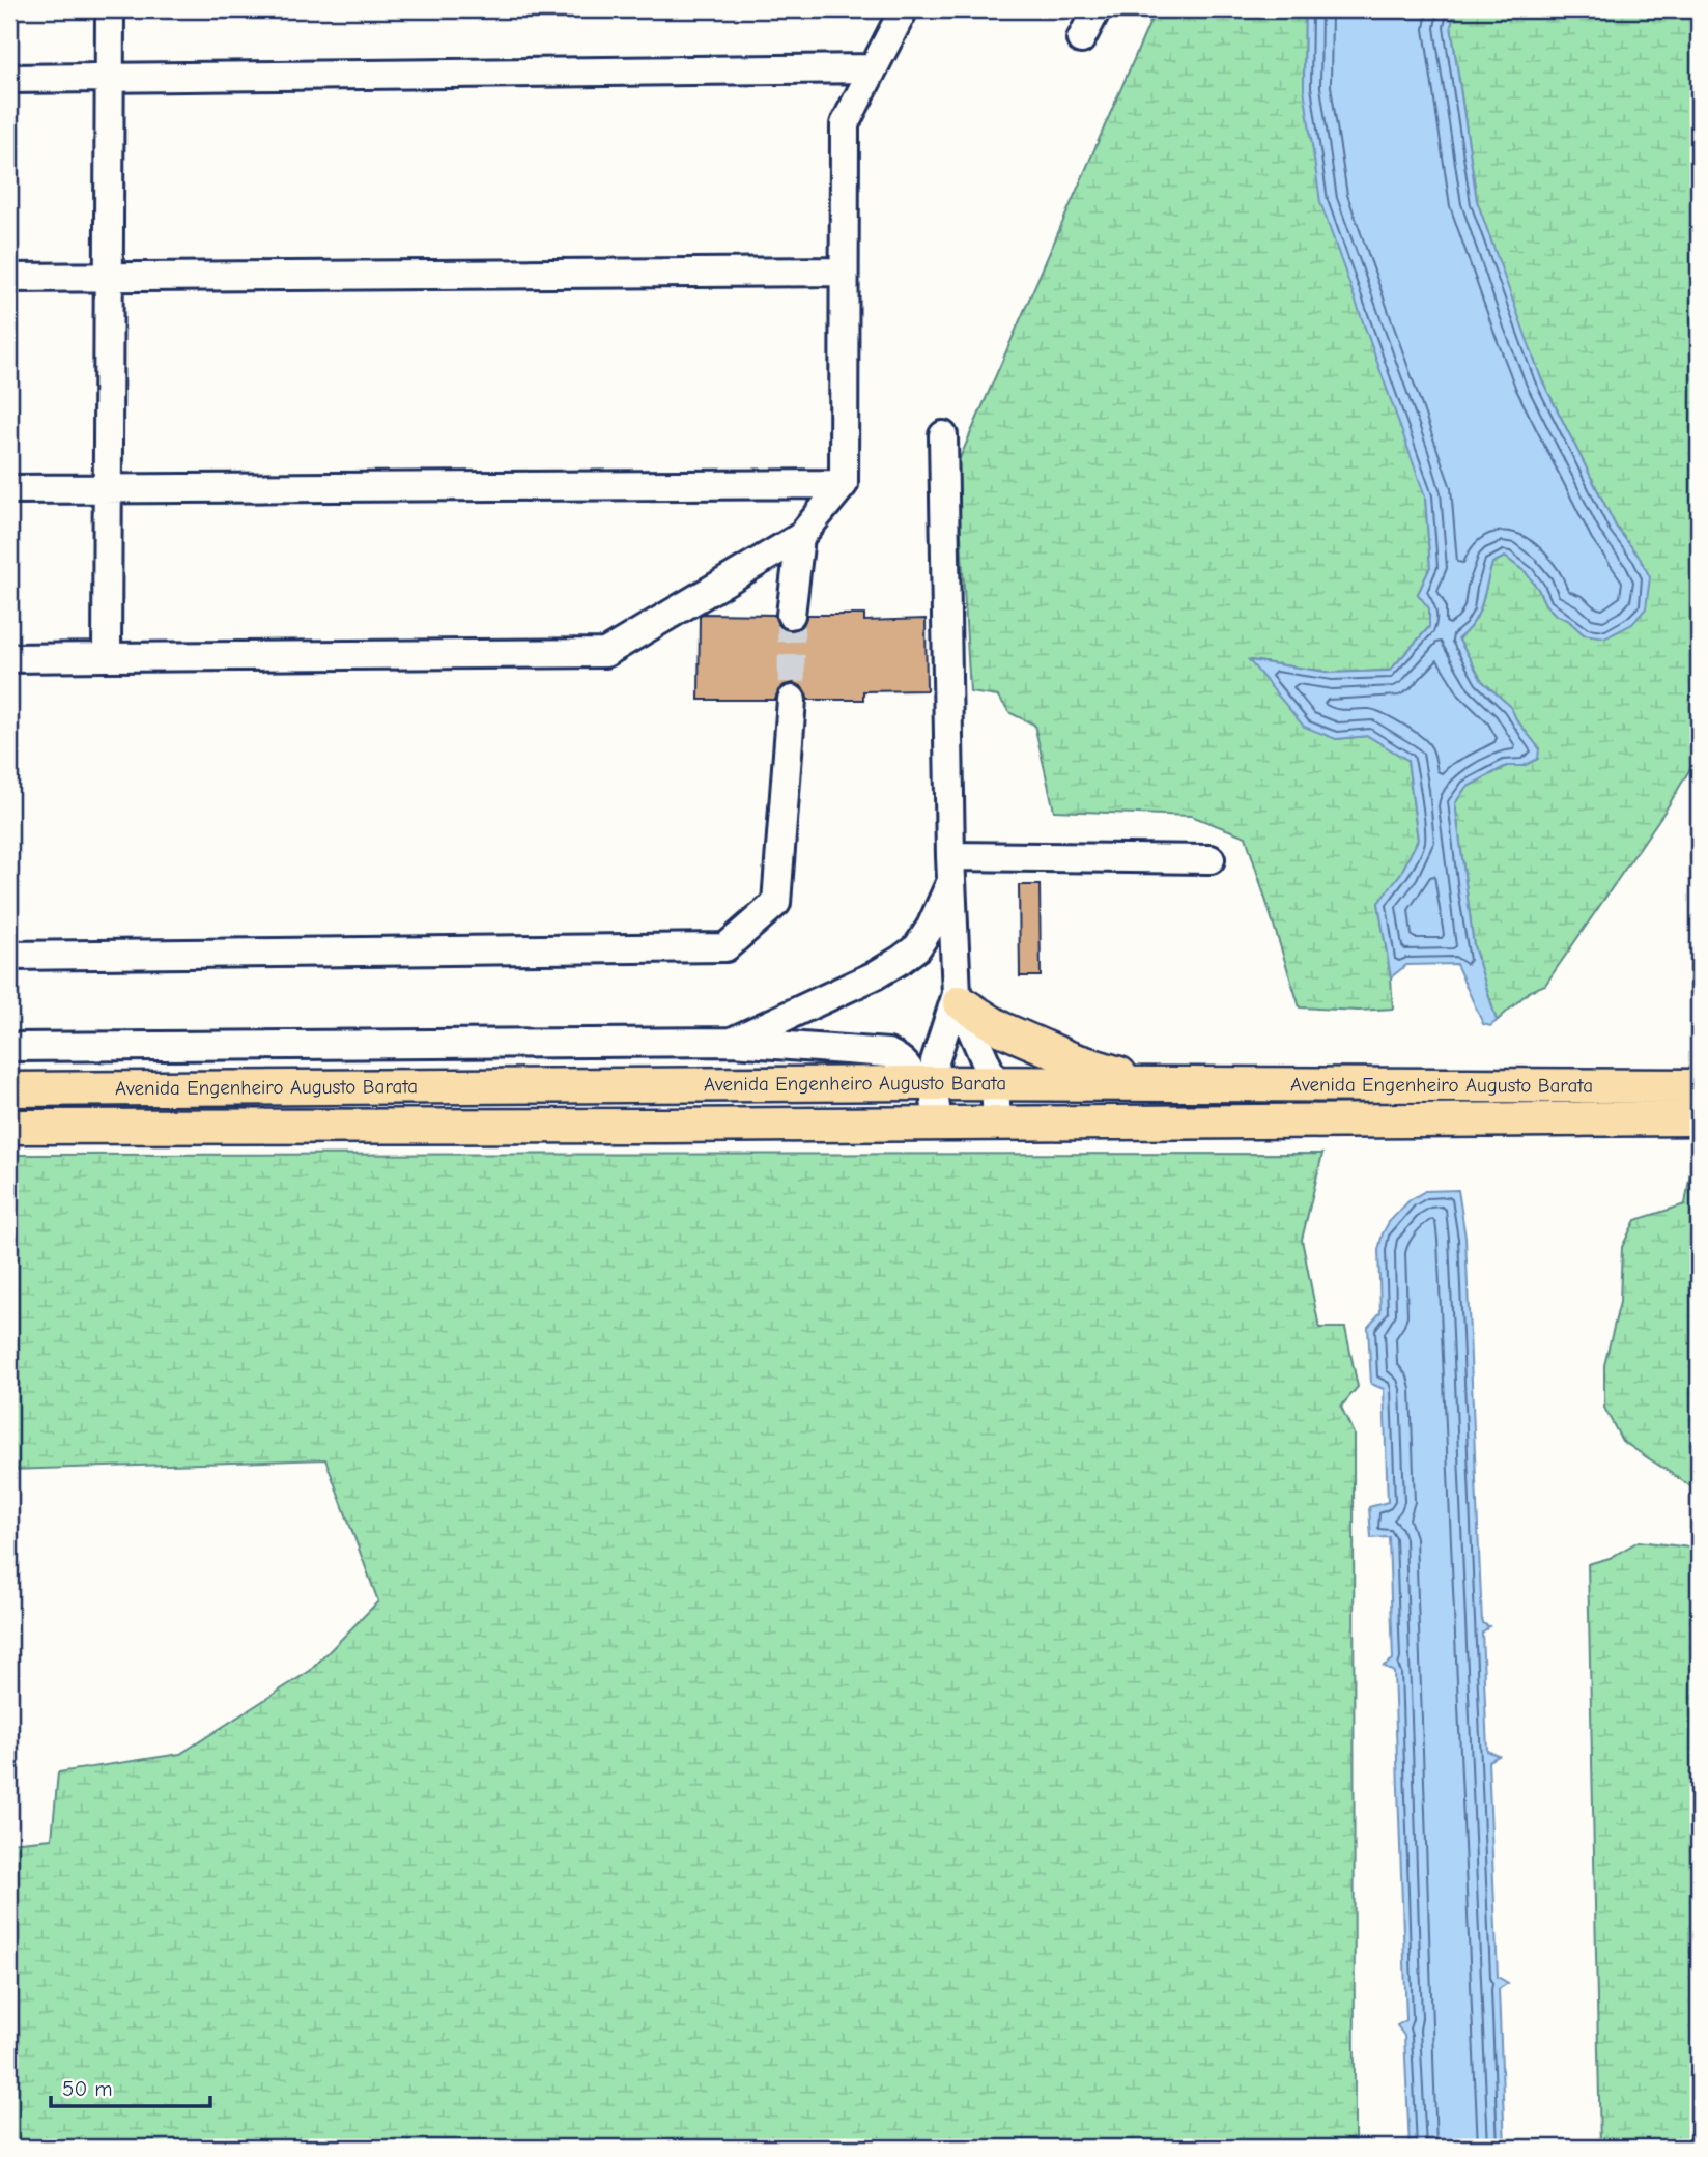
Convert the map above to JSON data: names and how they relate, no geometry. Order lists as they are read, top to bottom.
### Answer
{
  "streets": {
    "main road": ["Avenida Engenheiro Augusto Barata"]
  },
  "scale_bar": "50 m"
}
